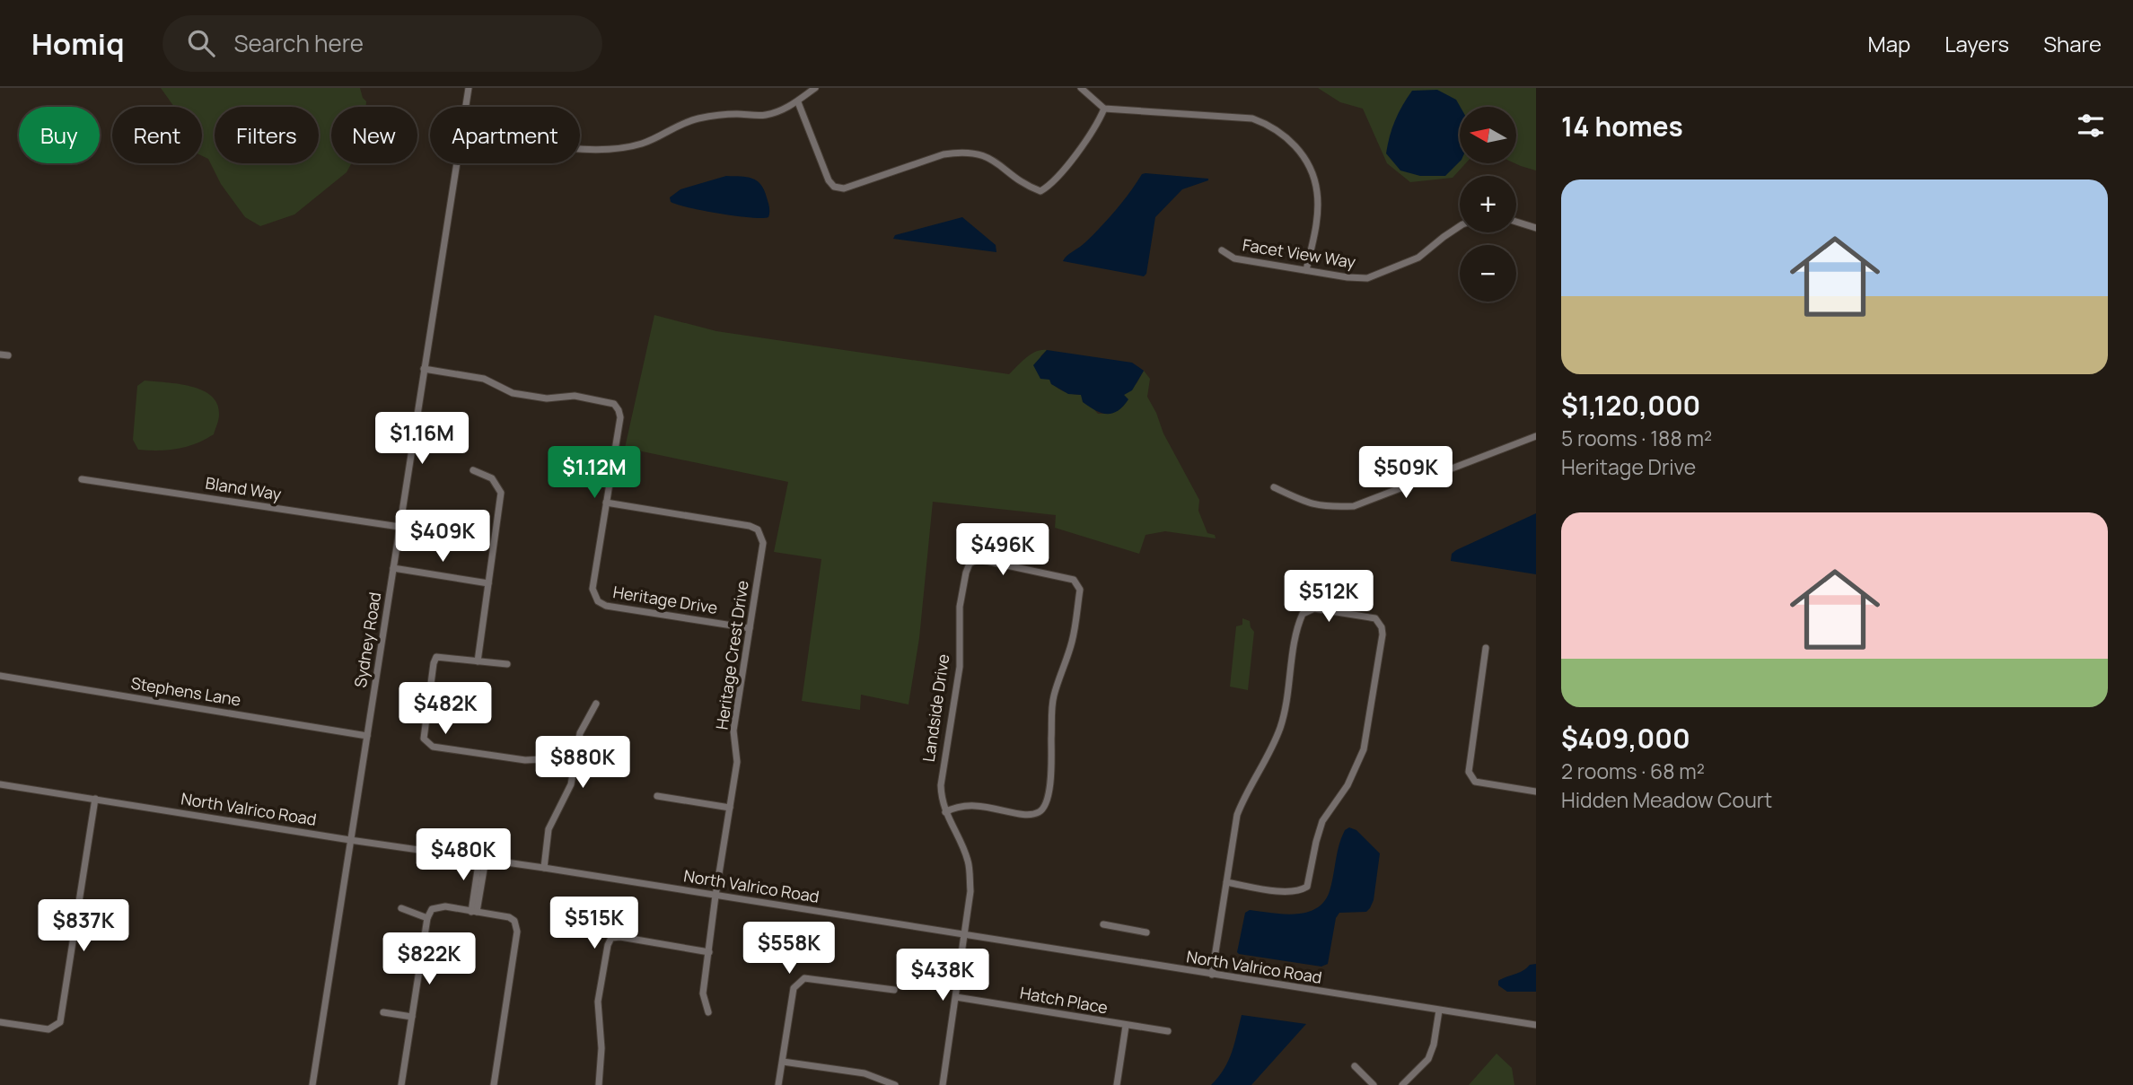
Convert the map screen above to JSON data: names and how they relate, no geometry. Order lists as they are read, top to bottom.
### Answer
{
  "streets": {
    "street": [
      "Facet View Way",
      "Bland Way",
      "Heritage Drive",
      "Sydney Road",
      "Heritage Crest Drive",
      "Stephens Lane",
      "Landside Drive",
      "North Valrico Road",
      "Hatch Place"
    ]
  },
  "crossings": [
    ["Bland Way", "Sydney Road"],
    ["Heritage Drive", "Sydney Road"],
    ["Heritage Drive", "Heritage Crest Drive"],
    ["Sydney Road", "Stephens Lane"],
    ["Sydney Road", "North Valrico Road"],
    ["Heritage Crest Drive", "North Valrico Road"],
    ["Landside Drive", "North Valrico Road"],
    ["Landside Drive", "Hatch Place"]
  ],
  "north": "left",
  "page": {
    "header": "Homiq",
    "search": "Search here",
    "nav": ["Map", "Layers", "Share"],
    "heading": "14 homes",
    "map_buttons": ["+", "−"],
    "chip": [
      "Buy",
      "Rent",
      "Filters",
      "New",
      "Apartment"
    ],
    "list": [
      {
        "name": "$1,120,000",
        "note": "5 rooms · 188 m² · Heritage Drive"
      },
      {
        "name": "$409,000",
        "note": "2 rooms · 68 m² · Hidden Meadow Court"
      }
    ],
    "price": [
      "$1.16M",
      "$1.12M",
      "$509K",
      "$409K",
      "$496K",
      "$512K",
      "$482K",
      "$880K",
      "$480K",
      "$515K",
      "$837K",
      "$558K",
      "$822K",
      "$438K"
    ]
  }
}
